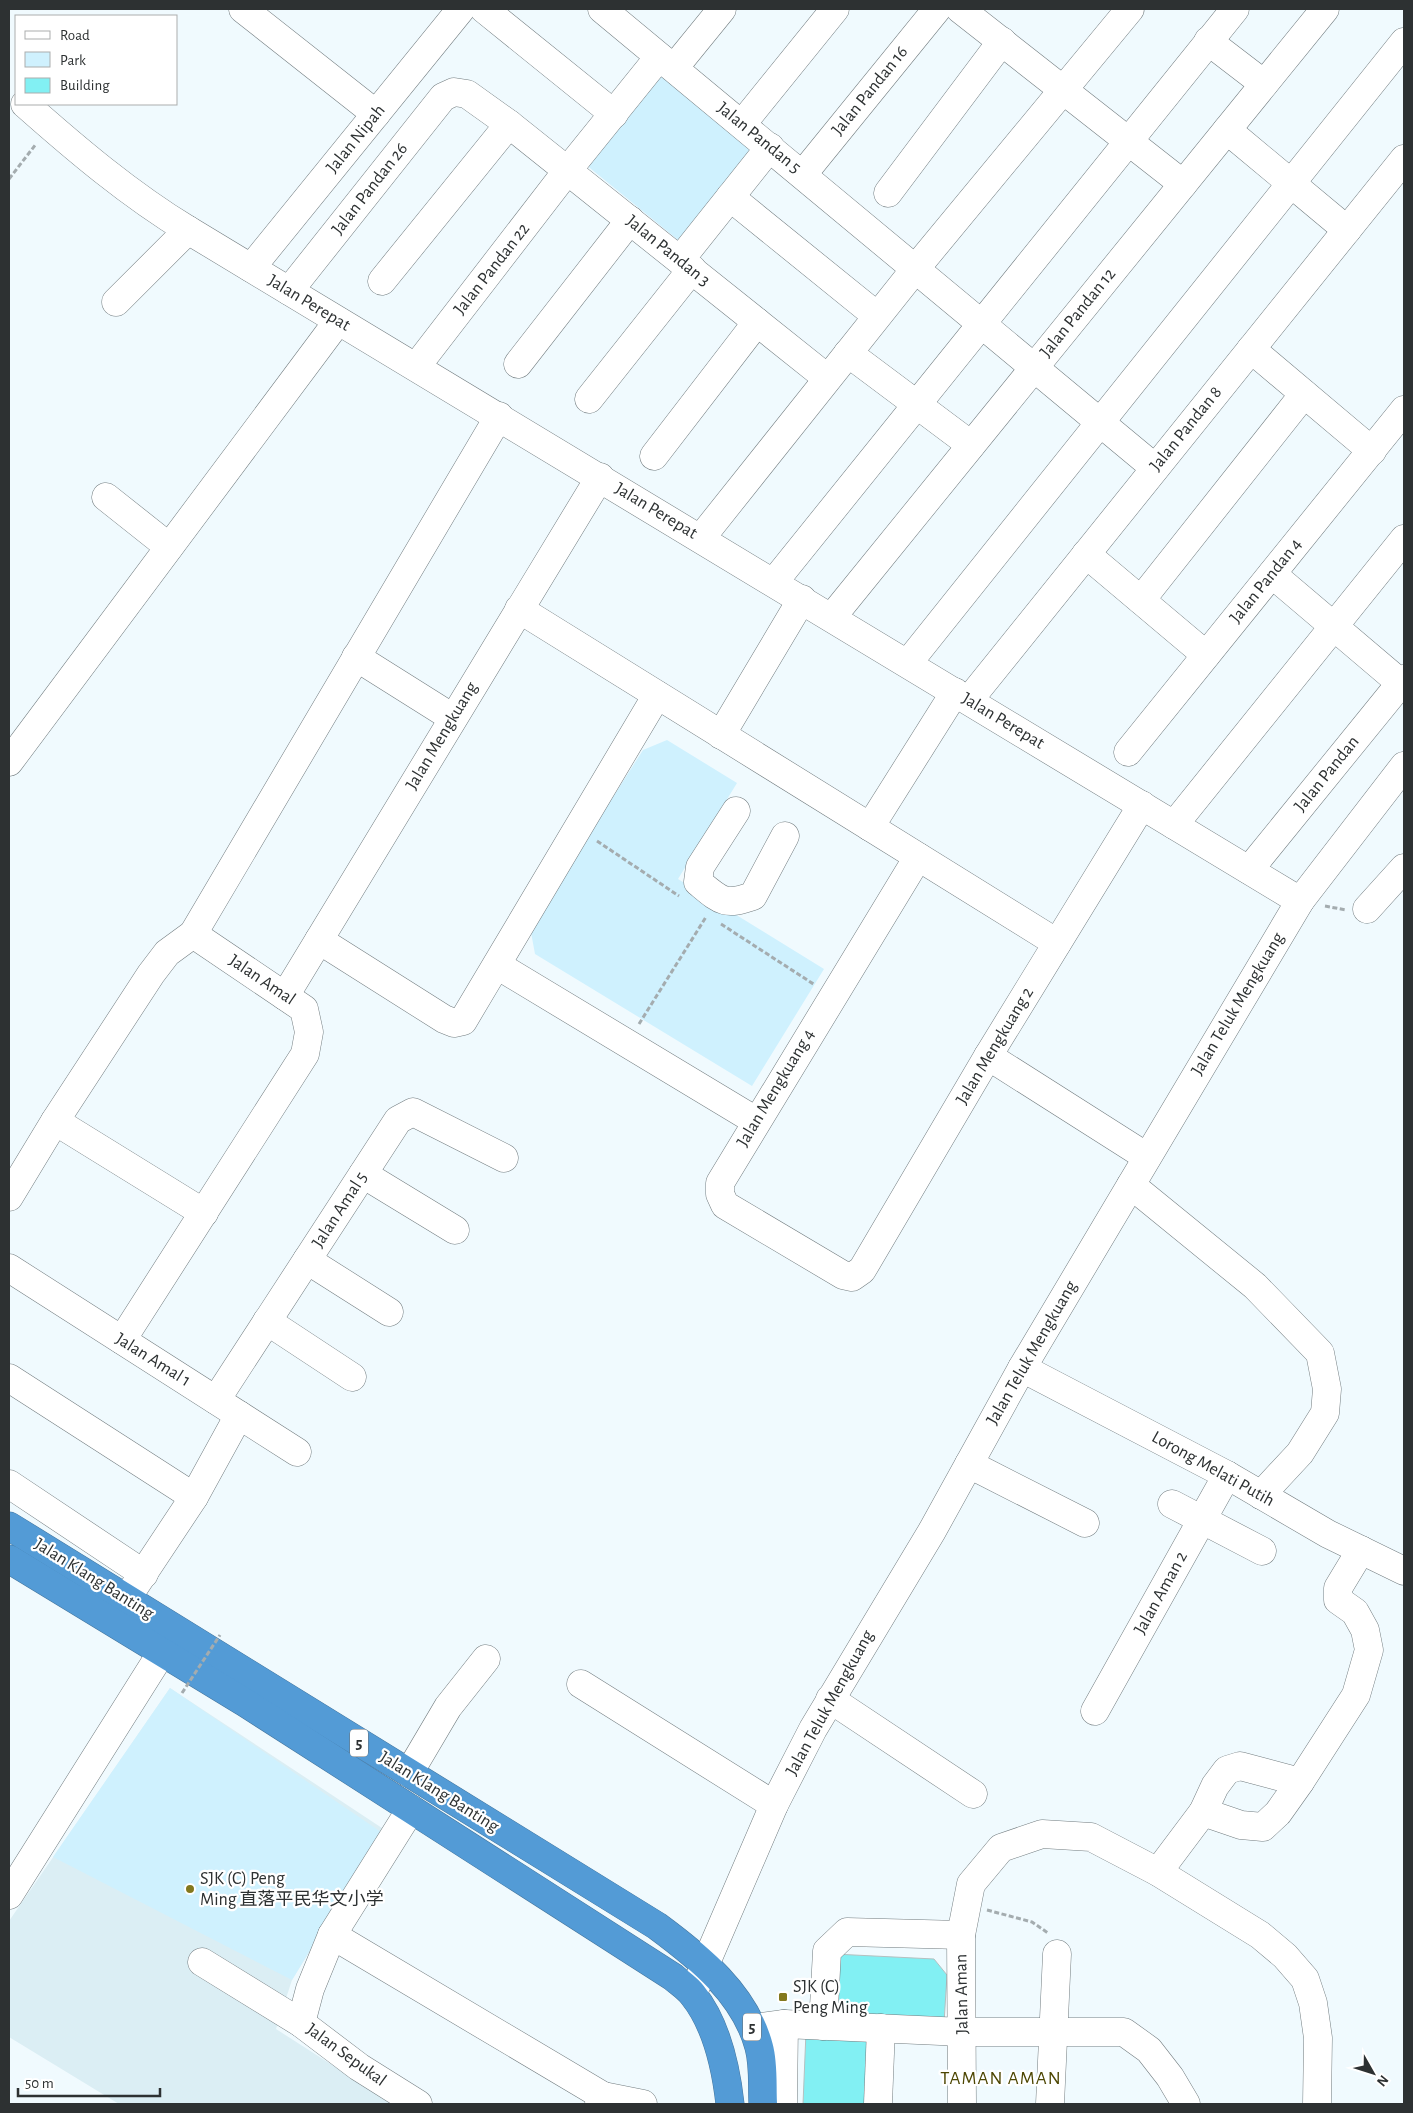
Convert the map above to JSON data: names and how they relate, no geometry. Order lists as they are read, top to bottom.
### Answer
{
  "streets": {
    "highway": ["Jalan Klang Banting", "5"],
    "street": [
      "Jalan Pandan 16",
      "Jalan Pandan 5",
      "Jalan Nipah",
      "Jalan Pandan 26",
      "Jalan Pandan 3",
      "Jalan Pandan 22",
      "Jalan Perepat",
      "Jalan Pandan 12",
      "Jalan Pandan 8",
      "Jalan Pandan 4",
      "Jalan Mengkuang",
      "Jalan Pandan",
      "Jalan Amal",
      "Jalan Teluk Mengkuang",
      "Jalan Mengkuang 2",
      "Jalan Mengkuang 4",
      "Jalan Amal 5",
      "Jalan Amal 1",
      "Lorong Melati Putih",
      "Jalan Aman 2",
      "Jalan Aman",
      "Jalan Sepukal"
    ]
  },
  "crossings": [
    ["Jalan Pandan 16", "Jalan Pandan 5"],
    ["Jalan Pandan 5", "Jalan Pandan 22"],
    ["Jalan Pandan 5", "Jalan Pandan 12"],
    ["Jalan Pandan 5", "Jalan Pandan 8"],
    ["Jalan Nipah", "Jalan Perepat"],
    ["Jalan Pandan 26", "Jalan Pandan 3"],
    ["Jalan Pandan 26", "Jalan Perepat"],
    ["Jalan Pandan 3", "Jalan Pandan 22"],
    ["Jalan Pandan 22", "Jalan Perepat"],
    ["Jalan Perepat", "Jalan Pandan 12"],
    ["Jalan Perepat", "Jalan Pandan 8"],
    ["Jalan Perepat", "Jalan Mengkuang"],
    ["Jalan Perepat", "Jalan Pandan"],
    ["Jalan Perepat", "Jalan Teluk Mengkuang"],
    ["Jalan Perepat", "Jalan Mengkuang 2"],
    ["Jalan Mengkuang", "Jalan Amal"],
    ["Jalan Amal", "Jalan Amal 1"],
    ["Jalan Teluk Mengkuang", "Lorong Melati Putih"],
    ["Jalan Teluk Mengkuang", "Jalan Klang Banting"],
    ["Jalan Mengkuang 2", "Jalan Mengkuang 4"],
    ["Jalan Amal 5", "Jalan Amal 1"],
    ["Lorong Melati Putih", "Jalan Aman 2"],
    ["Jalan Klang Banting", "Jalan Sepukal"]
  ],
  "districts": ["TAMAN AMAN"],
  "places": {
    "other": ["SJK (C) Peng Ming 直落平民华文小学"],
    "transit": ["SJK (C) Peng Ming"]
  },
  "legend": ["Road", "Park", "Building"],
  "scale_bar": "50 m",
  "north": "bottom right"
}
